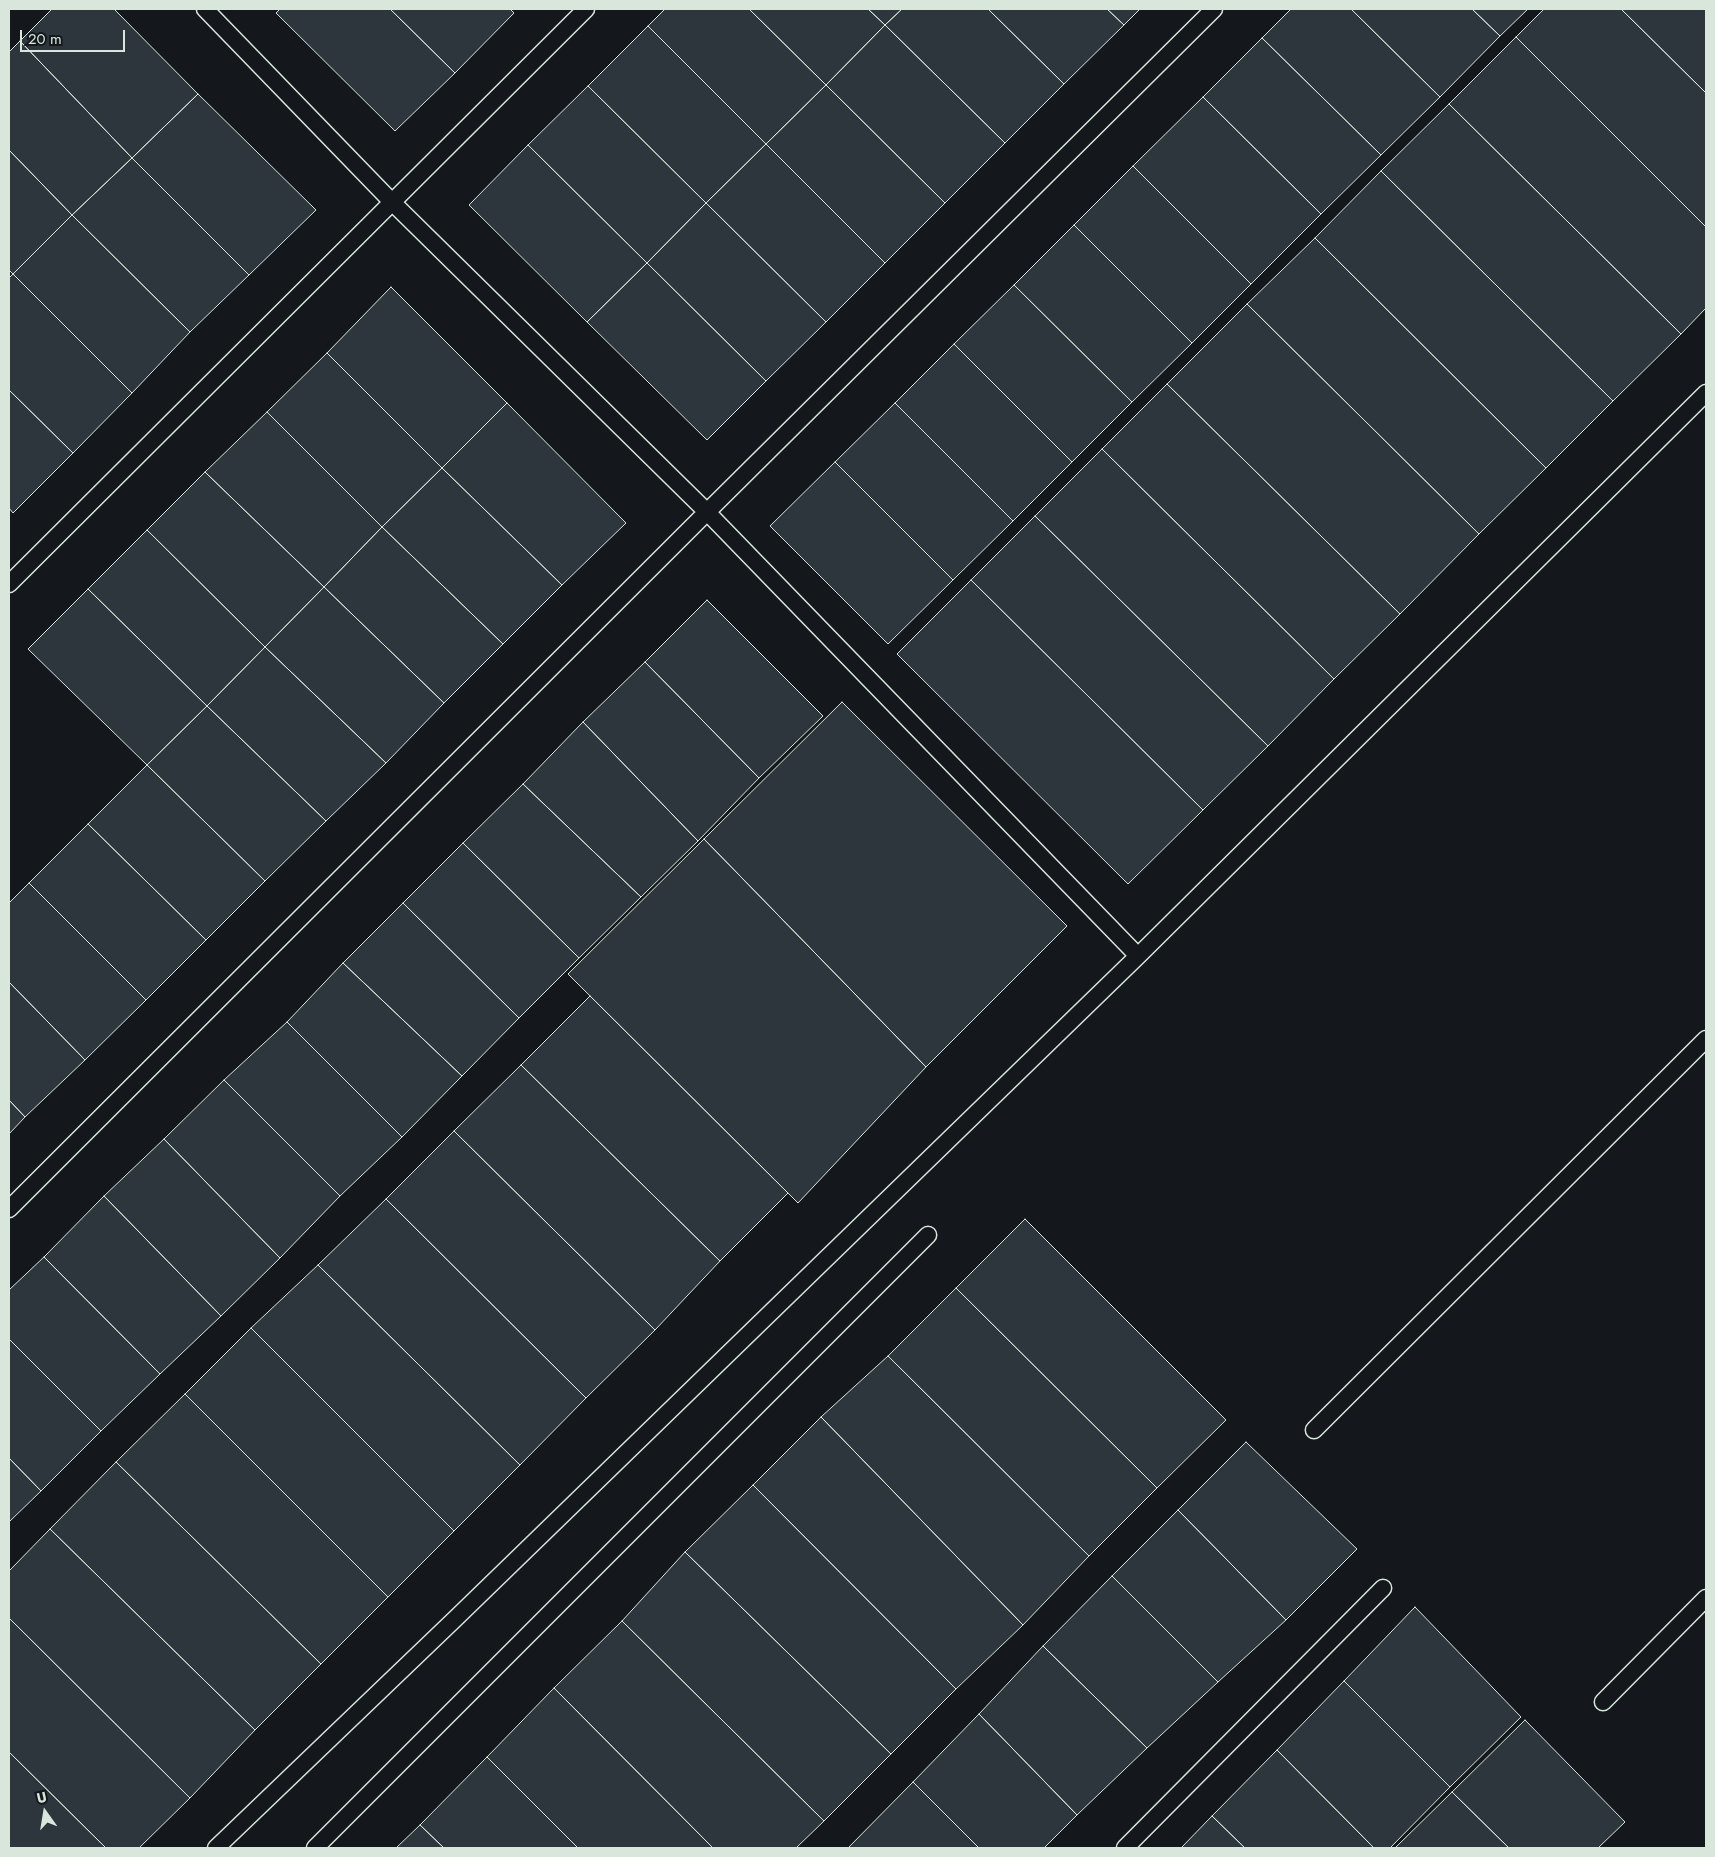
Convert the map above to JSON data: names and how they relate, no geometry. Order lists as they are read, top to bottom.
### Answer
{
  "scale_bar": "20 m",
  "north": "top"
}
